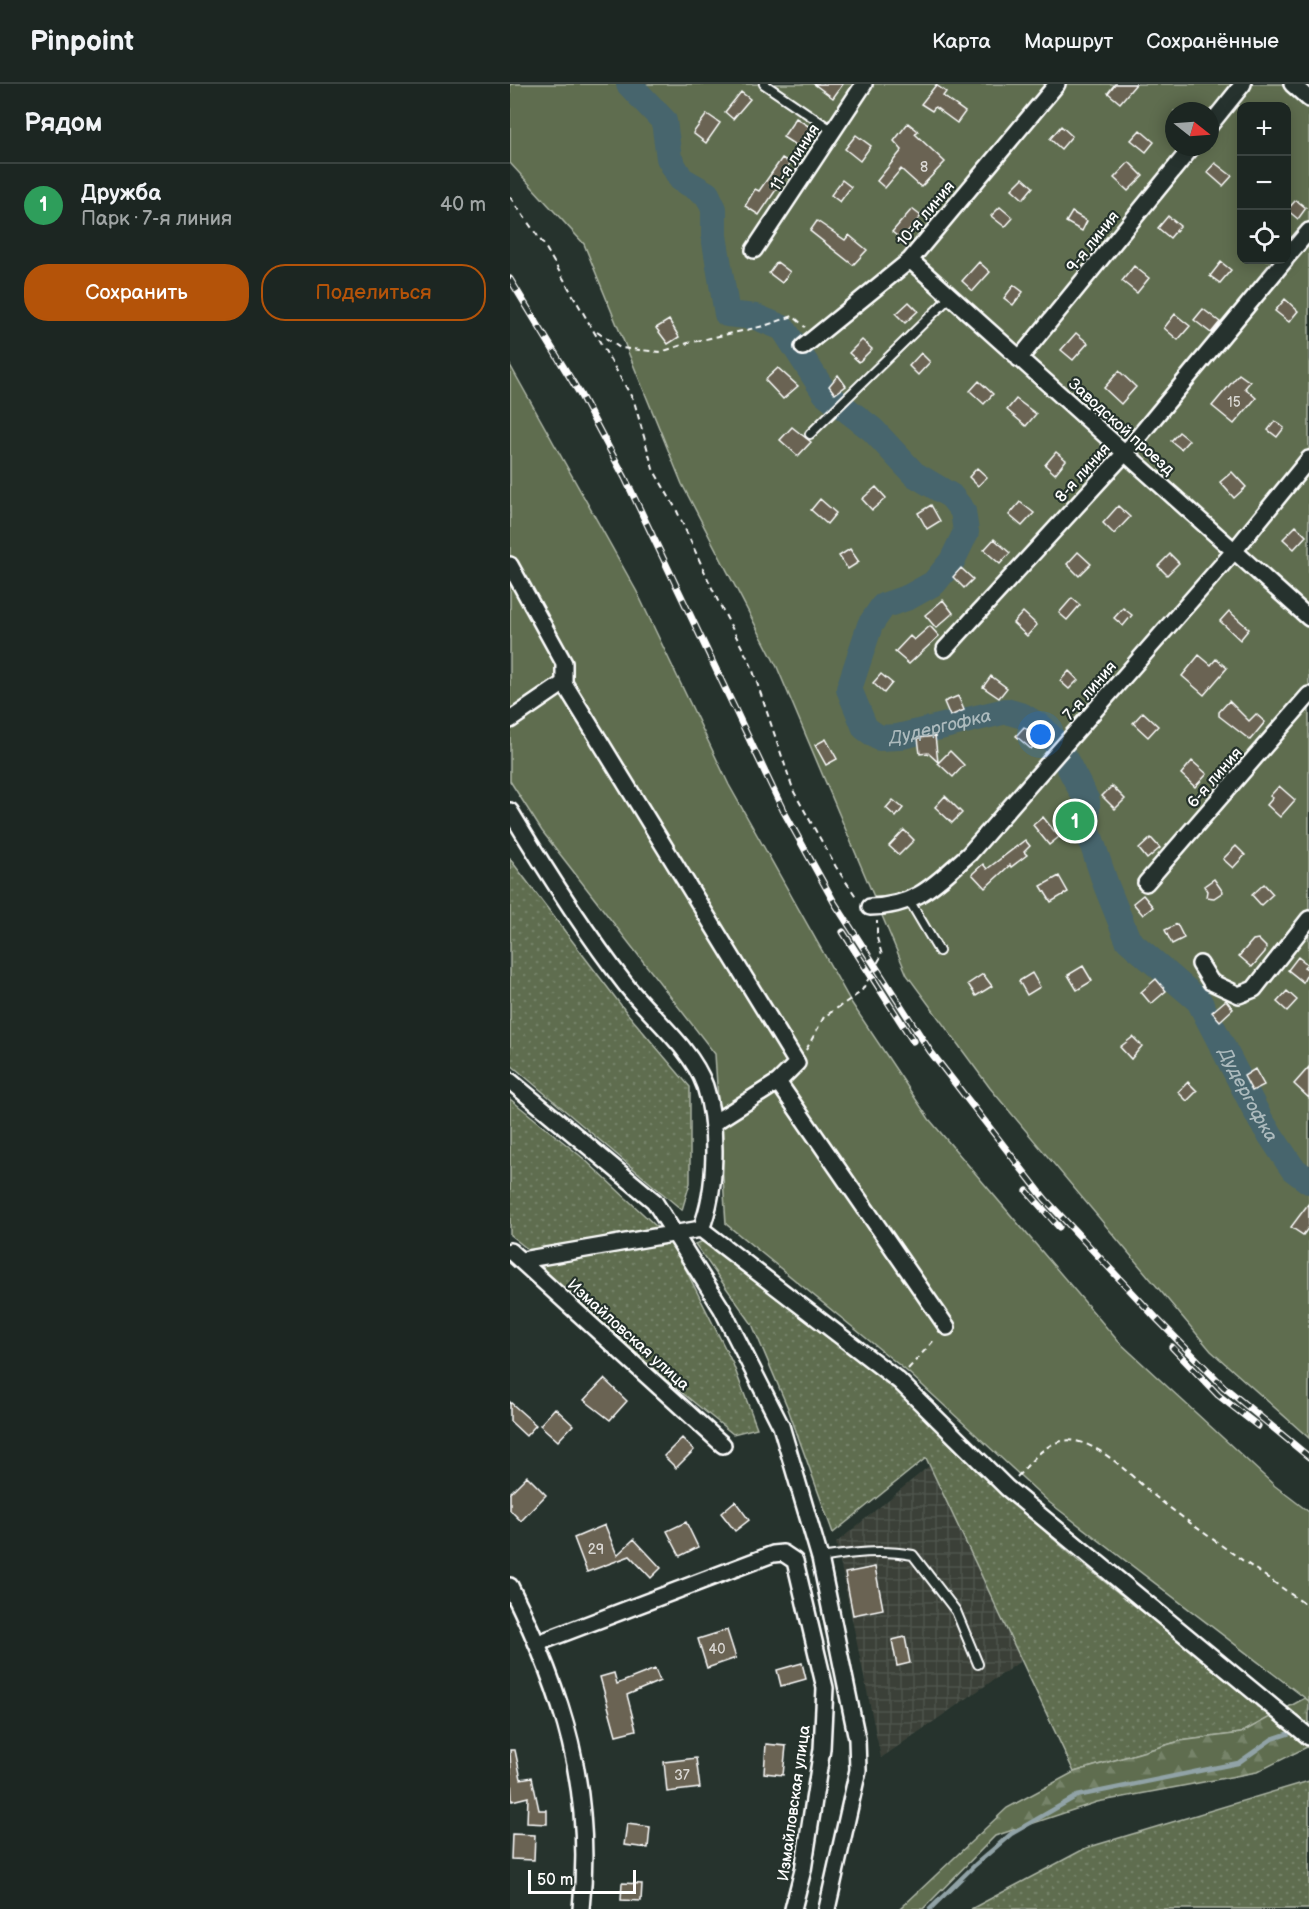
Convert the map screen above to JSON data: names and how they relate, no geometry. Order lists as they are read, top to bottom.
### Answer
{
  "streets": {
    "street": [
      "11-я линия",
      "10-я линия",
      "9-я линия",
      "Заводской проезд",
      "8-я линия",
      "7-я линия",
      "6-я линия",
      "Измайловская улица"
    ]
  },
  "crossings": [
    ["10-я линия", "Заводской проезд"],
    ["9-я линия", "Заводской проезд"],
    ["Заводской проезд", "8-я линия"],
    ["Заводской проезд", "7-я линия"]
  ],
  "water": ["Дудергофка"],
  "house_numbers": [
    "8",
    "15",
    "29",
    "40",
    "37"
  ],
  "scale_bar": "50 m",
  "north": "right",
  "page": {
    "header": "Pinpoint",
    "nav": ["Карта", "Маршрут", "Сохранённые"],
    "heading": "Рядом",
    "map_buttons": ["+", "−"],
    "list": [
      {
        "mark": "1",
        "name": "Дружба",
        "note": "Парк · 7-я линия",
        "value": "40 m"
      }
    ],
    "buttons": ["Сохранить", "Поделиться"],
    "pins": "1",
    "scale": "50 m"
  }
}
